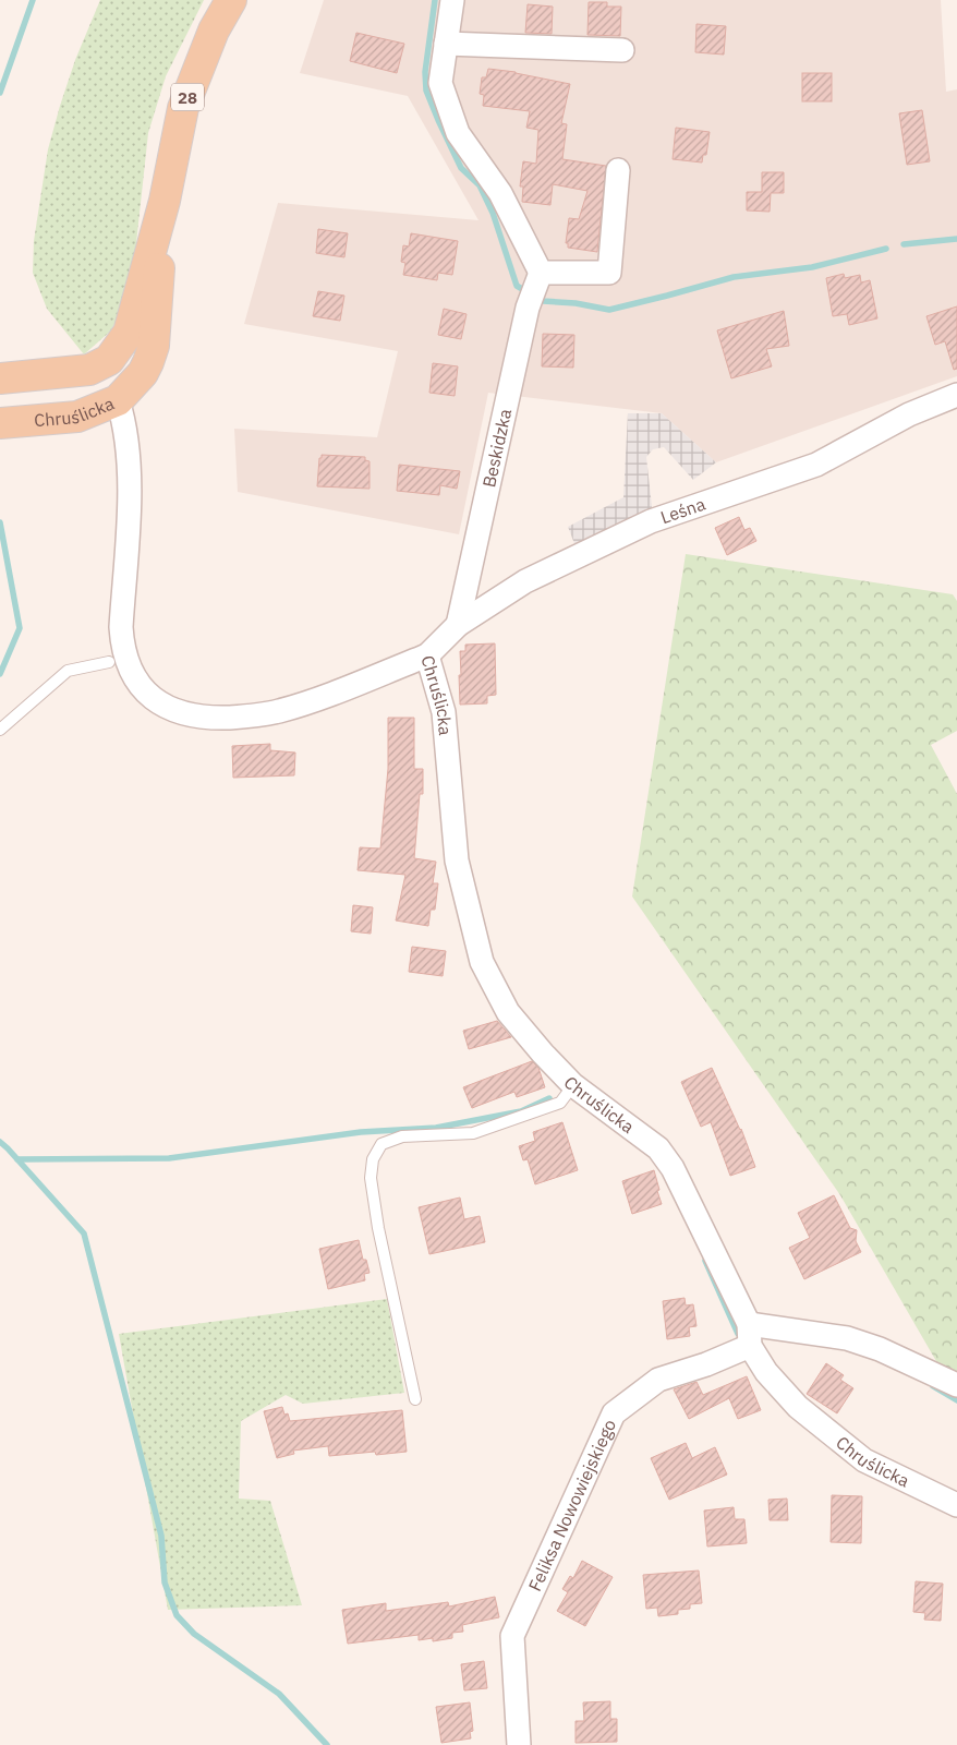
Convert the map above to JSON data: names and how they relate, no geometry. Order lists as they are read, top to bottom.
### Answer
{
  "streets": {
    "main road": ["28", "Chruślicka"],
    "street": ["Beskidzka", "Leśna", "Feliksa Nowowiejskiego"]
  },
  "crossings": [
    ["28", "Chruślicka"],
    ["Chruślicka", "Leśna"],
    ["Chruślicka", "Feliksa Nowowiejskiego"],
    ["Beskidzka", "Leśna"]
  ]
}
